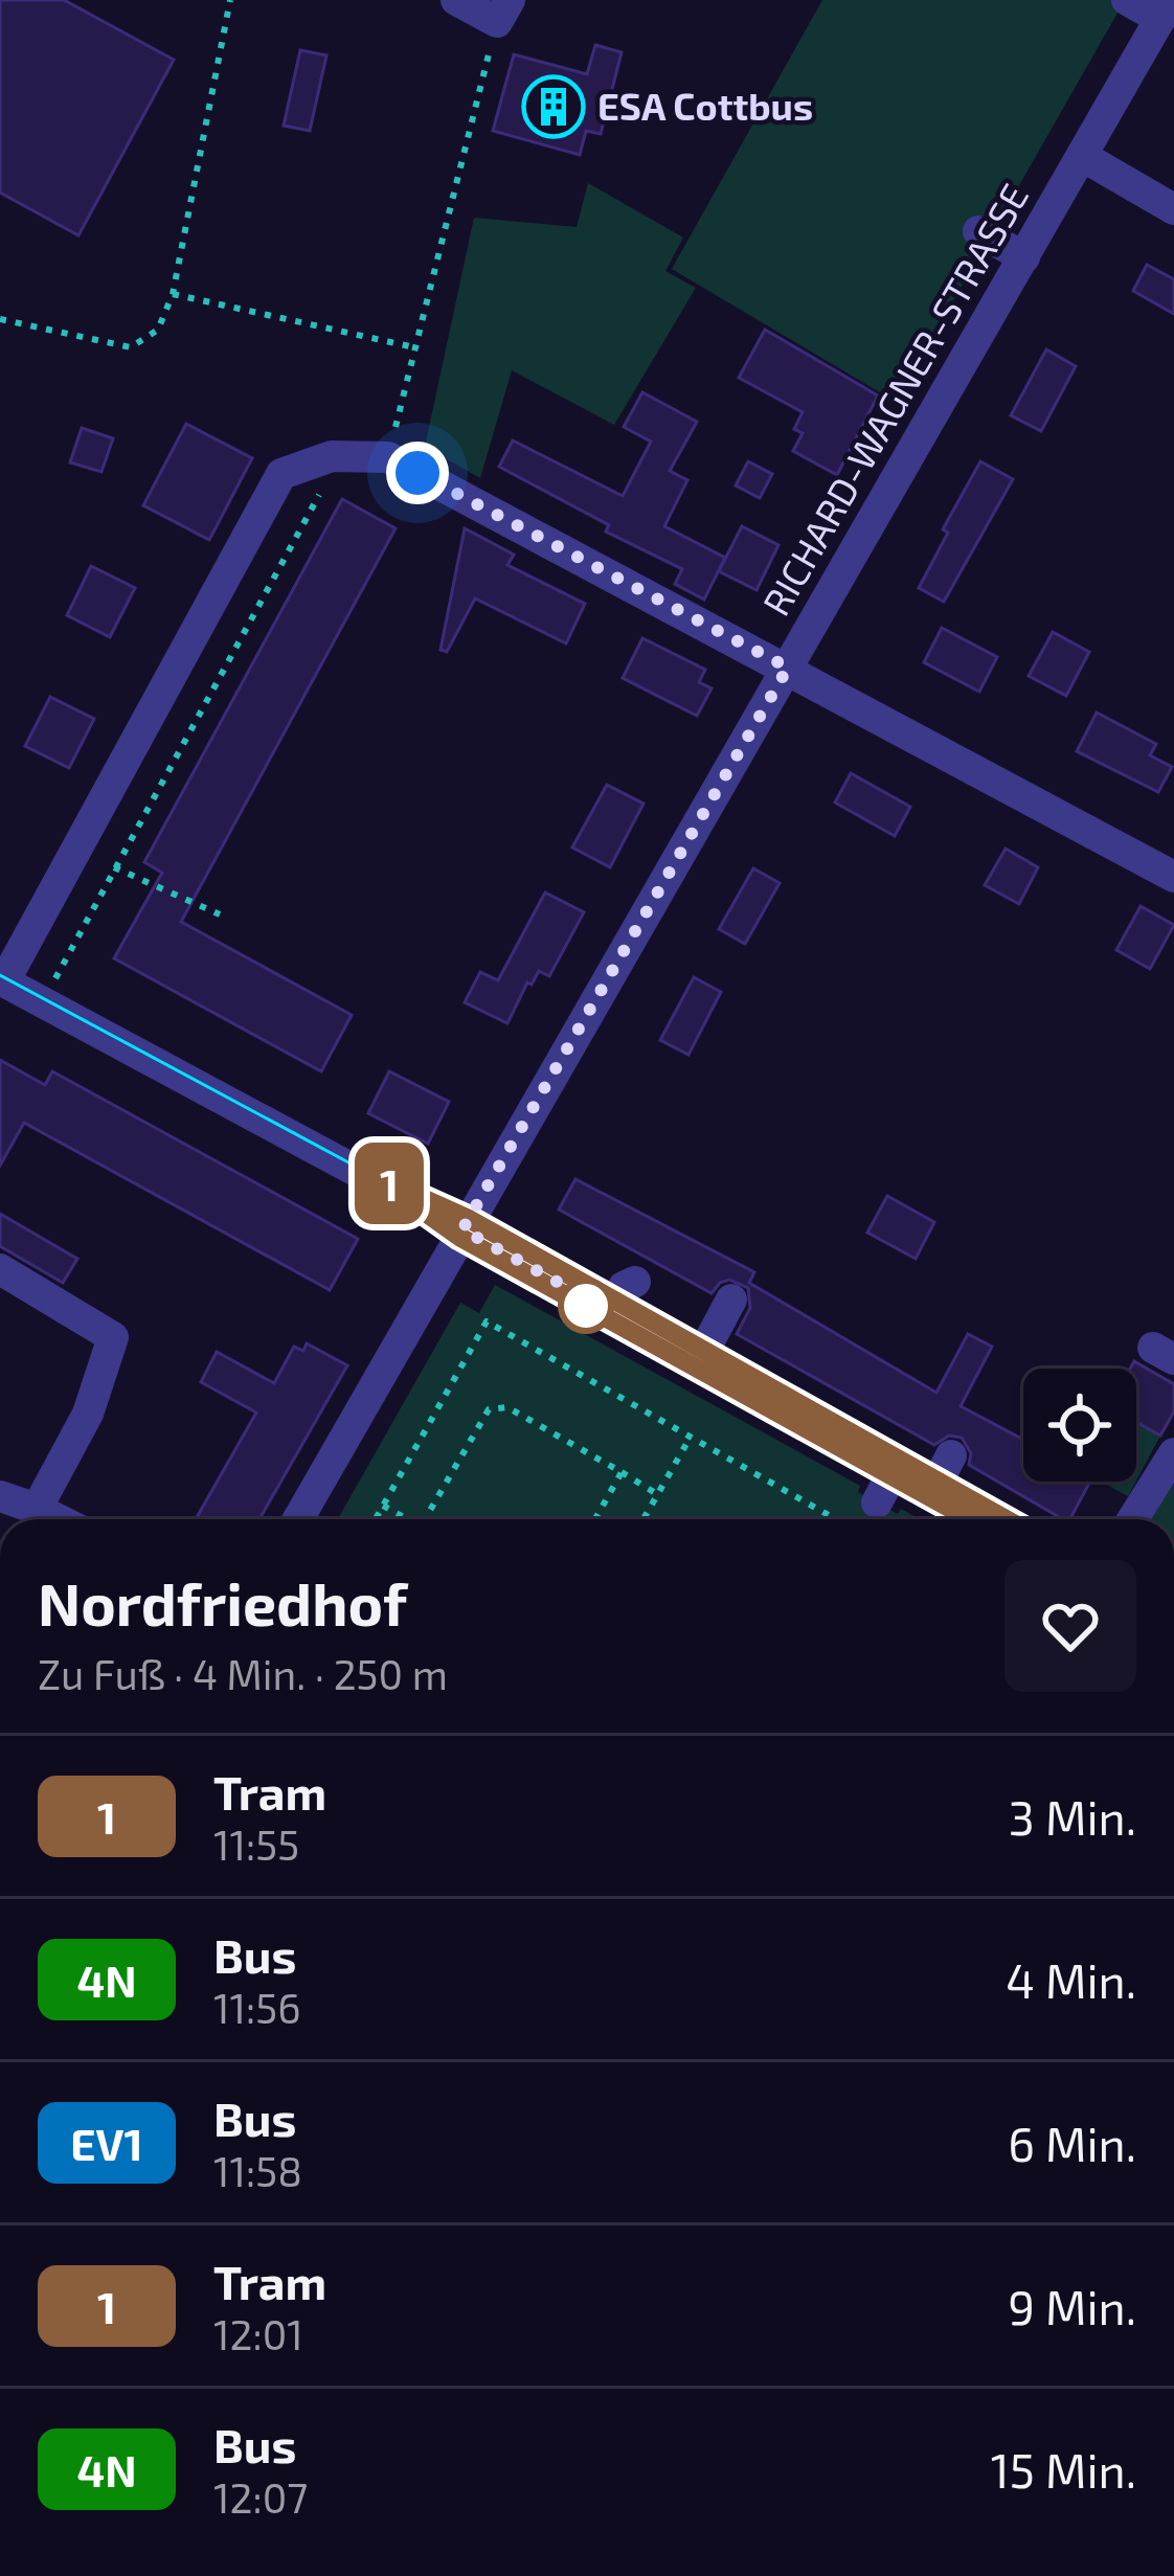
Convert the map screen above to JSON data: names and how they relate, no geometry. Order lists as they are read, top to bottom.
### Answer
{
  "streets": {
    "street": ["RICHARD-WAGNER-STRASSE"]
  },
  "places": {
    "building": ["ESA Cottbus"]
  },
  "lines": ["tram line 1"],
  "page": {
    "on_map": "1",
    "heading": ["Nordfriedhof", "Zu Fuß · 4 Min. · 250 m"],
    "list": [
      {
        "mark": "1",
        "name": "Tram",
        "note": "11:55",
        "value": "3 Min."
      },
      {
        "mark": "4N",
        "name": "Bus",
        "note": "11:56",
        "value": "4 Min."
      },
      {
        "mark": "EV1",
        "name": "Bus",
        "note": "11:58",
        "value": "6 Min."
      },
      {
        "mark": "1",
        "name": "Tram",
        "note": "12:01",
        "value": "9 Min."
      },
      {
        "mark": "4N",
        "name": "Bus",
        "note": "12:07",
        "value": "15 Min."
      }
    ]
  }
}
